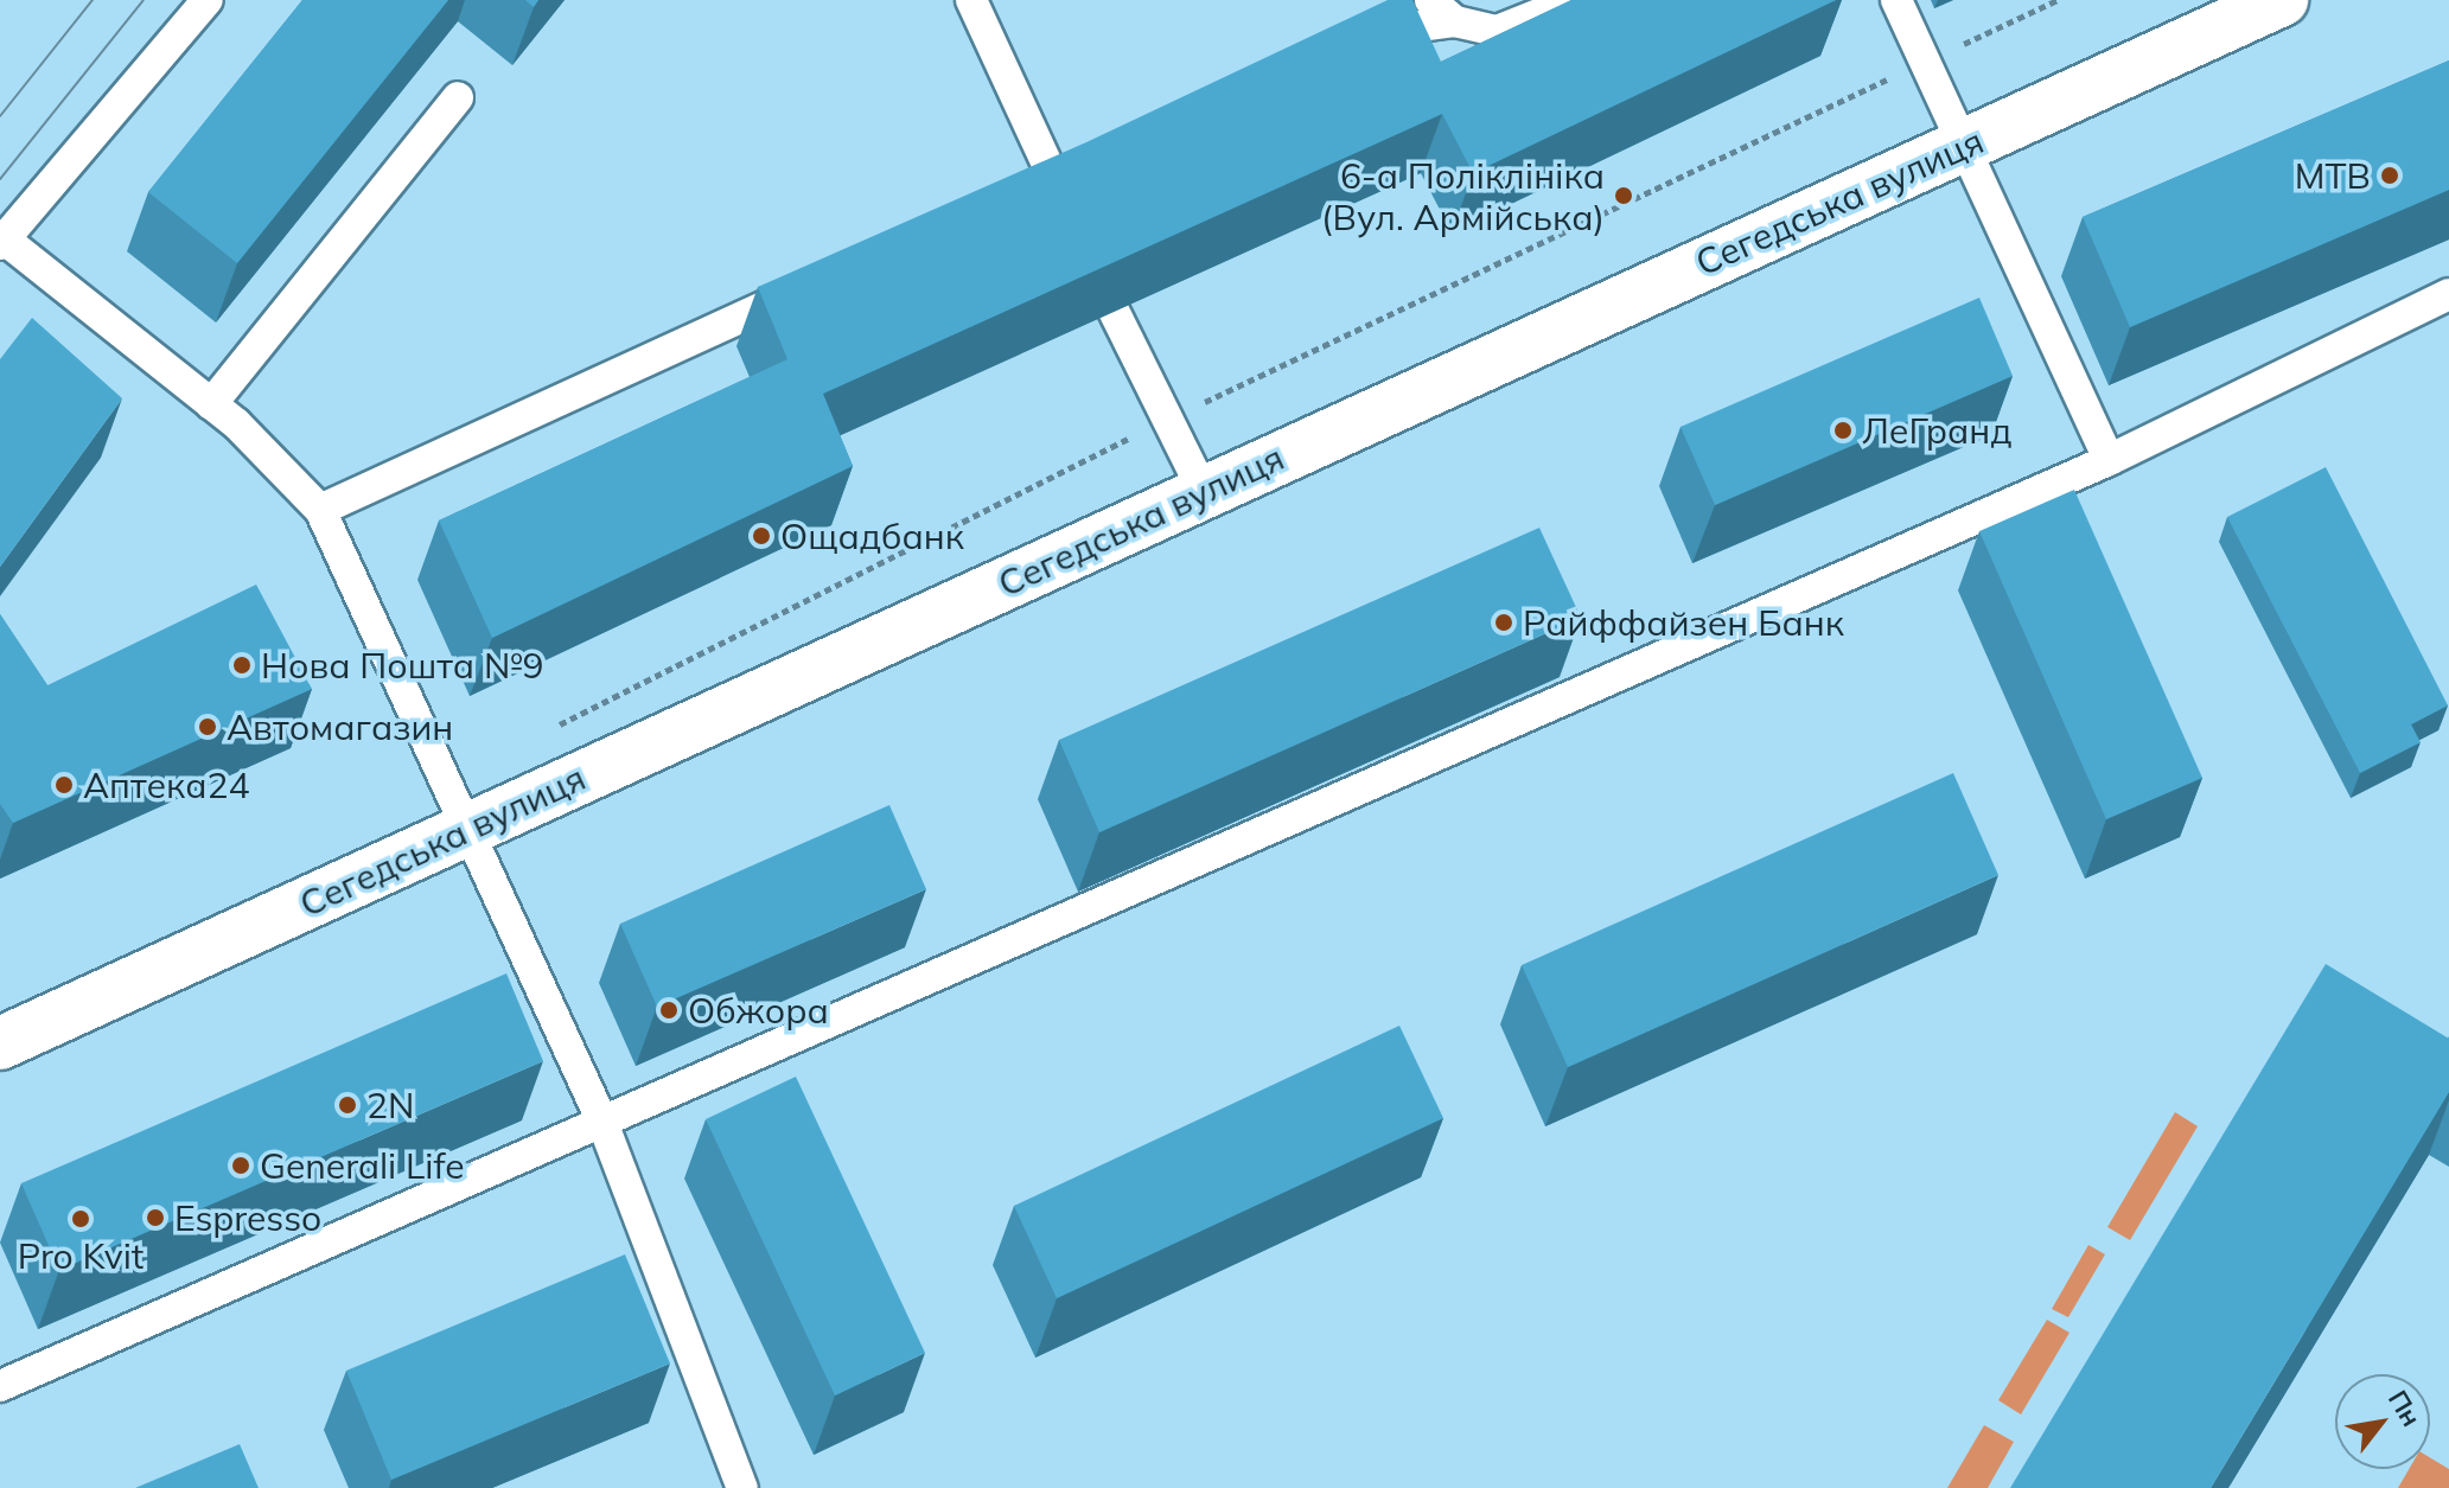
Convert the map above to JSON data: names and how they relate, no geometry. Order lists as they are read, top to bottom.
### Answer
{
  "streets": {
    "main road": ["Сегедська вулиця"]
  },
  "places": [
    "МТВ",
    "6-а Поліклініка (Вул. Армійська)",
    "ЛеГранд",
    "Ощадбанк",
    "Райффайзен Банк",
    "Нова Пошта №9",
    "Автомагазин",
    "Аптека24",
    "Обжора",
    "2N",
    "Generali Life",
    "Espresso",
    "Pro Kvit"
  ],
  "north": "top right"
}
